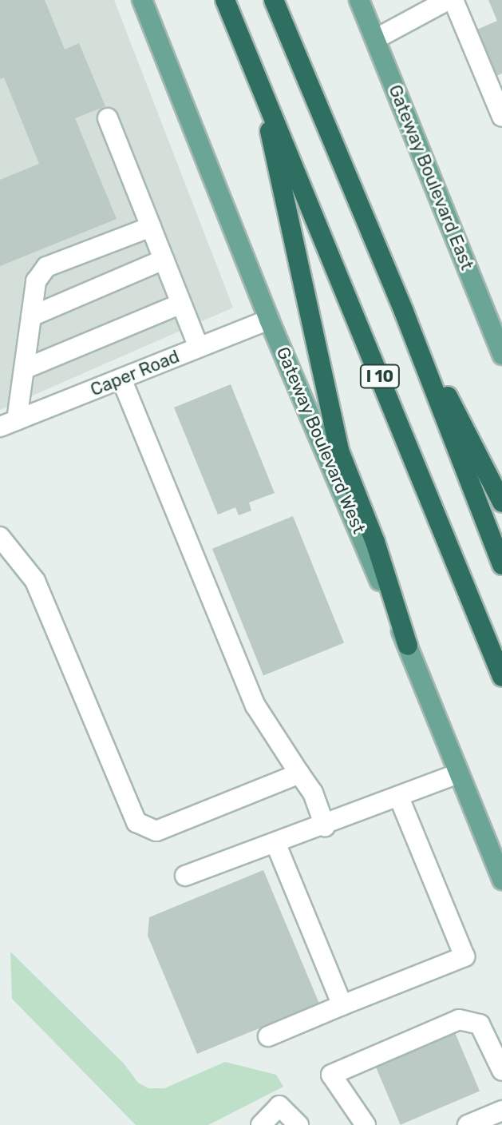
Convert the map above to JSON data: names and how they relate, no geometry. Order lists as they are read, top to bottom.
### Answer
{
  "streets": {
    "highway": ["I 10"],
    "main road": ["Gateway Boulevard East", "Gateway Boulevard West"],
    "street": ["Caper Road"]
  },
  "crossings": [
    ["Caper Road", "Gateway Boulevard West"]
  ]
}
